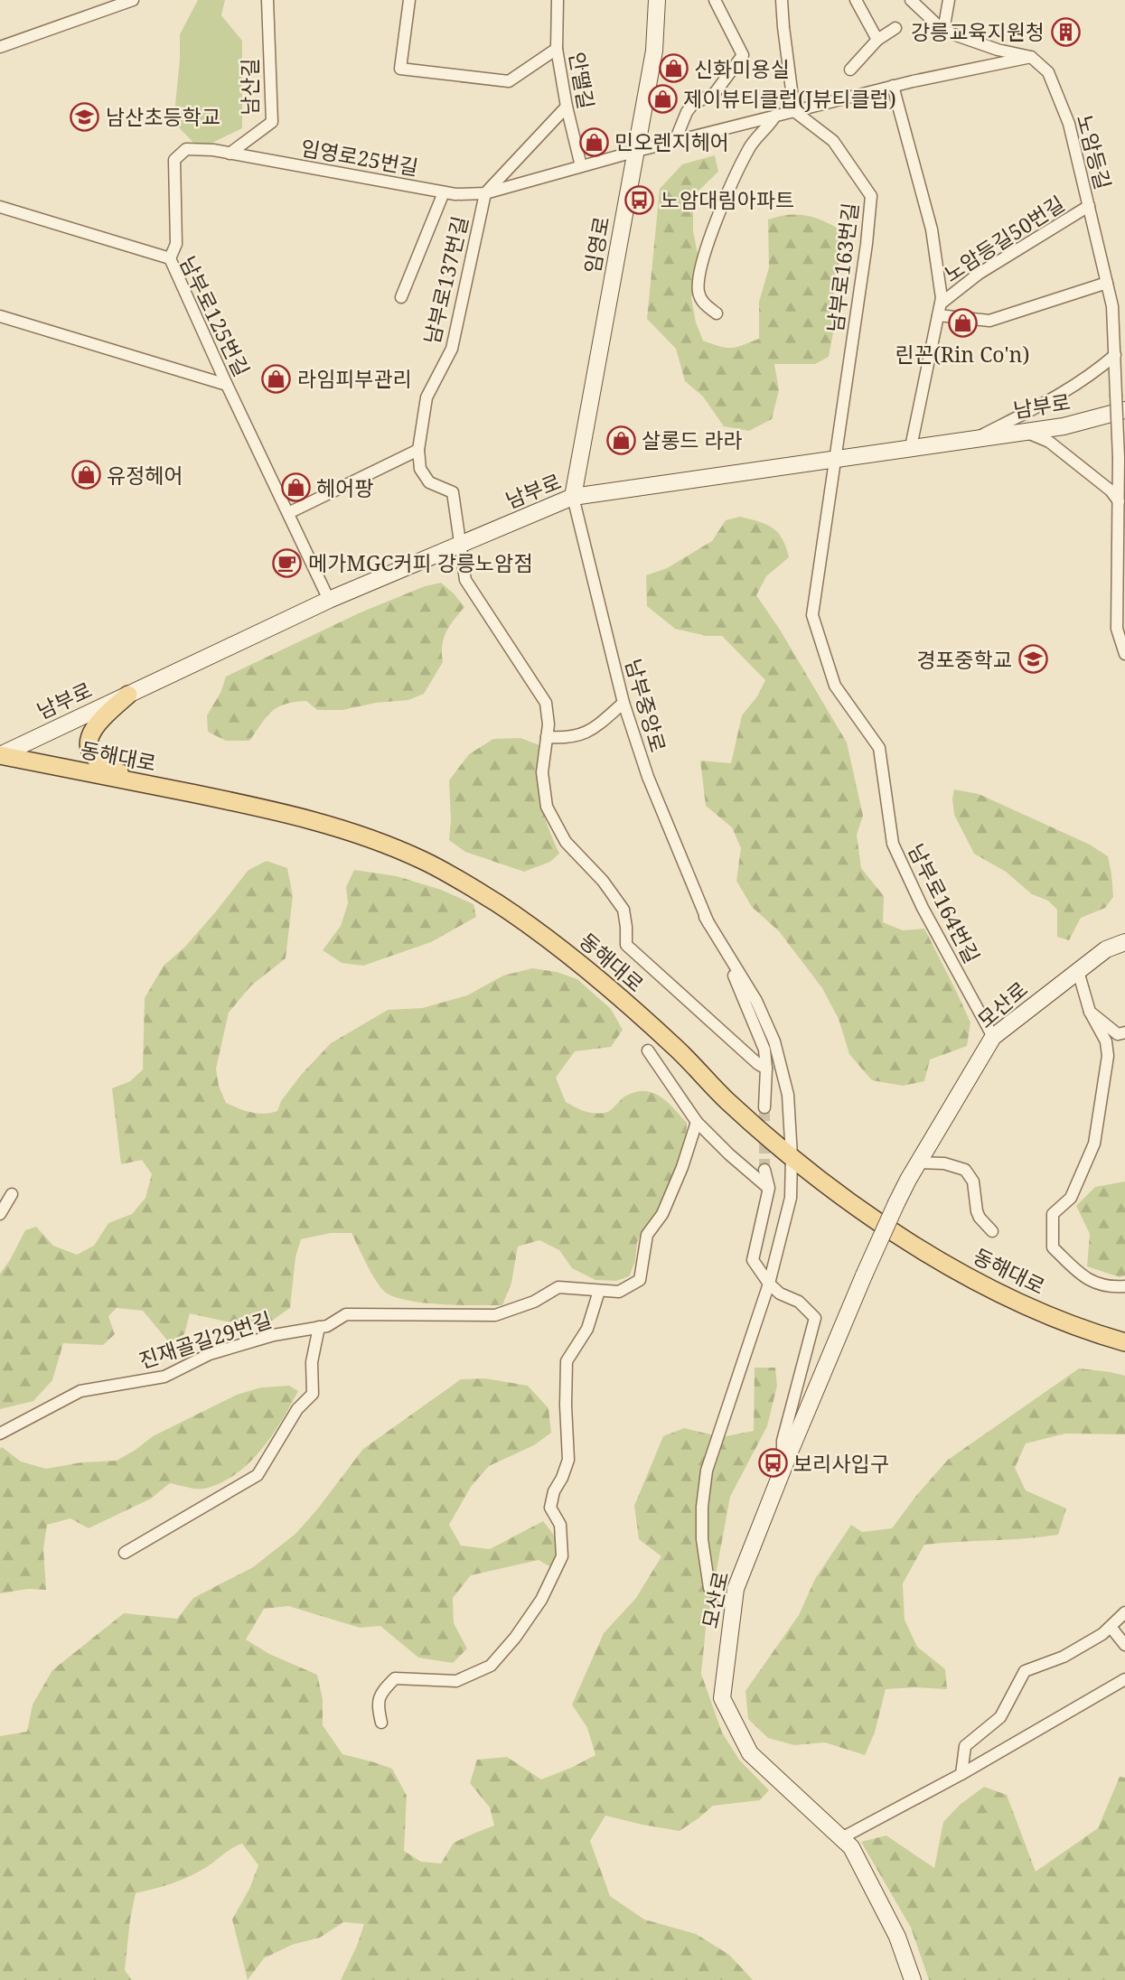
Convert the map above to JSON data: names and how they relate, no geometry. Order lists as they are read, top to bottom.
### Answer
{
  "streets": {
    "main road": ["동해대로"],
    "street": [
      "안땔길",
      "남산길",
      "노암등길",
      "임영로25번길",
      "노암등길50번길",
      "임영로",
      "남부로163번길",
      "남부로137번길",
      "남부로125번길",
      "남부로",
      "남부중앙로",
      "남부로164번길",
      "모산로",
      "진재골길29번길"
    ]
  },
  "crossings": [
    ["안땔길", "임영로25번길"],
    ["안땔길", "남부로137번길"],
    ["남산길", "임영로25번길"],
    ["노암등길", "임영로25번길"],
    ["노암등길", "노암등길50번길"],
    ["임영로25번길", "임영로"],
    ["임영로25번길", "남부로163번길"],
    ["임영로25번길", "남부로137번길"],
    ["임영로25번길", "남부로125번길"],
    ["임영로", "남부로"],
    ["임영로", "남부중앙로"],
    ["남부로163번길", "남부로"],
    ["남부로163번길", "남부로164번길"],
    ["남부로137번길", "남부로"],
    ["남부로125번길", "남부로"],
    ["남부로", "남부중앙로"],
    ["남부로", "동해대로"],
    ["남부로", "남부로164번길"],
    ["남부중앙로", "동해대로"],
    ["남부중앙로", "모산로"],
    ["남부로164번길", "모산로"]
  ],
  "places": {
    "building": ["강릉교육지원청"],
    "shop": [
      "신화미용실",
      "제이뷰티클럽(J뷰티클럽)",
      "민오렌지헤어",
      "린꼰(Rin Co'n)",
      "라임피부관리",
      "살롱드 라라",
      "유정헤어",
      "헤어팡"
    ],
    "school or university": ["남산초등학교", "경포중학교"],
    "bus stop": ["노암대림아파트", "보리사입구"],
    "cafe": ["메가MGC커피 강릉노암점"]
  }
}
